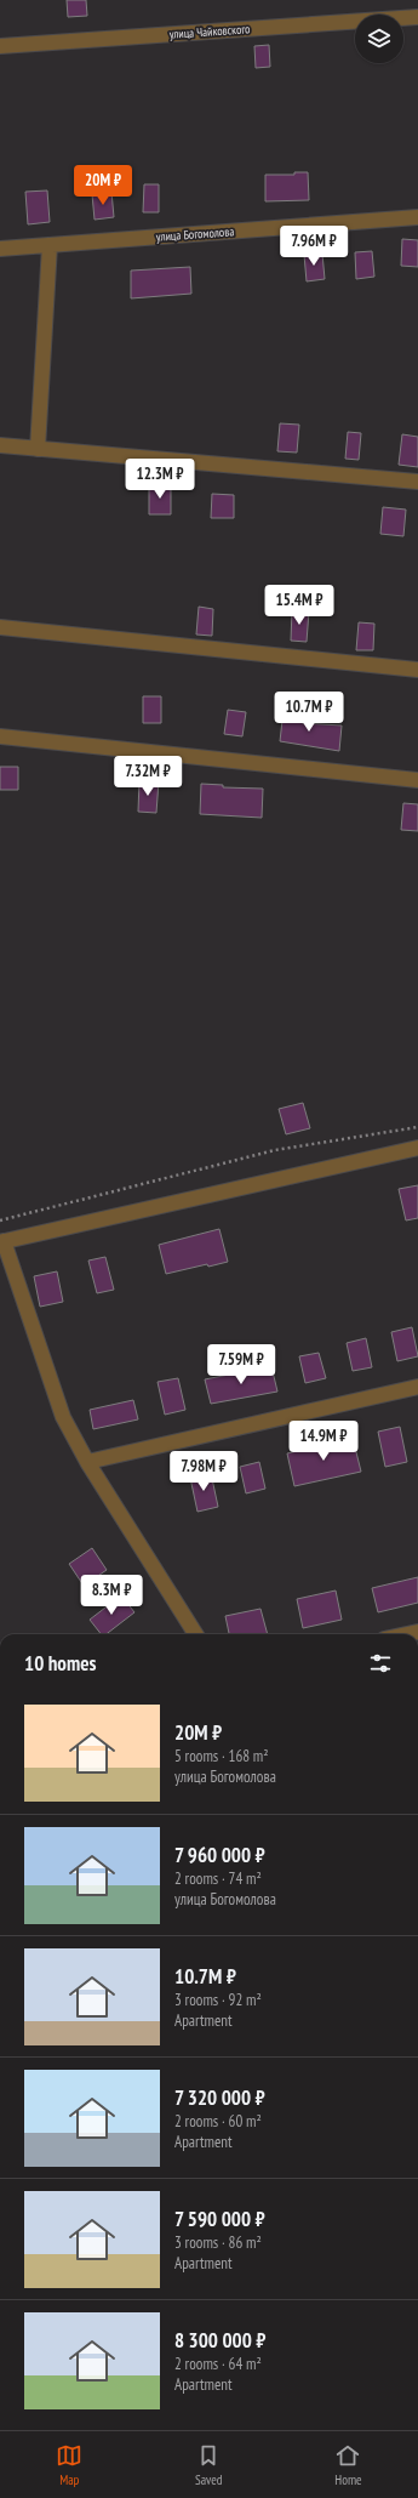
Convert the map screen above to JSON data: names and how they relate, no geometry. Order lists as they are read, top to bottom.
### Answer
{
  "streets": {
    "street": ["улица Чайковского", "улица Богомолова"]
  },
  "page": {
    "price": [
      "20M ₽",
      "7.96M ₽",
      "12.3M ₽",
      "15.4M ₽",
      "10.7M ₽",
      "7.32M ₽",
      "7.59M ₽",
      "14.9M ₽",
      "7.98M ₽",
      "8.3M ₽"
    ],
    "heading": "10 homes",
    "list": [
      {
        "name": "20M ₽",
        "note": "5 rooms · 168 m² · улица Богомолова"
      },
      {
        "name": "7 960 000 ₽",
        "note": "2 rooms · 74 m² · улица Богомолова"
      },
      {
        "name": "10.7M ₽",
        "note": "3 rooms · 92 m² · Apartment"
      },
      {
        "name": "7 320 000 ₽",
        "note": "2 rooms · 60 m² · Apartment"
      },
      {
        "name": "7 590 000 ₽",
        "note": "3 rooms · 86 m² · Apartment"
      },
      {
        "name": "8 300 000 ₽",
        "note": "2 rooms · 64 m² · Apartment"
      }
    ],
    "tabs": ["Map", "Saved", "Home"]
  }
}
